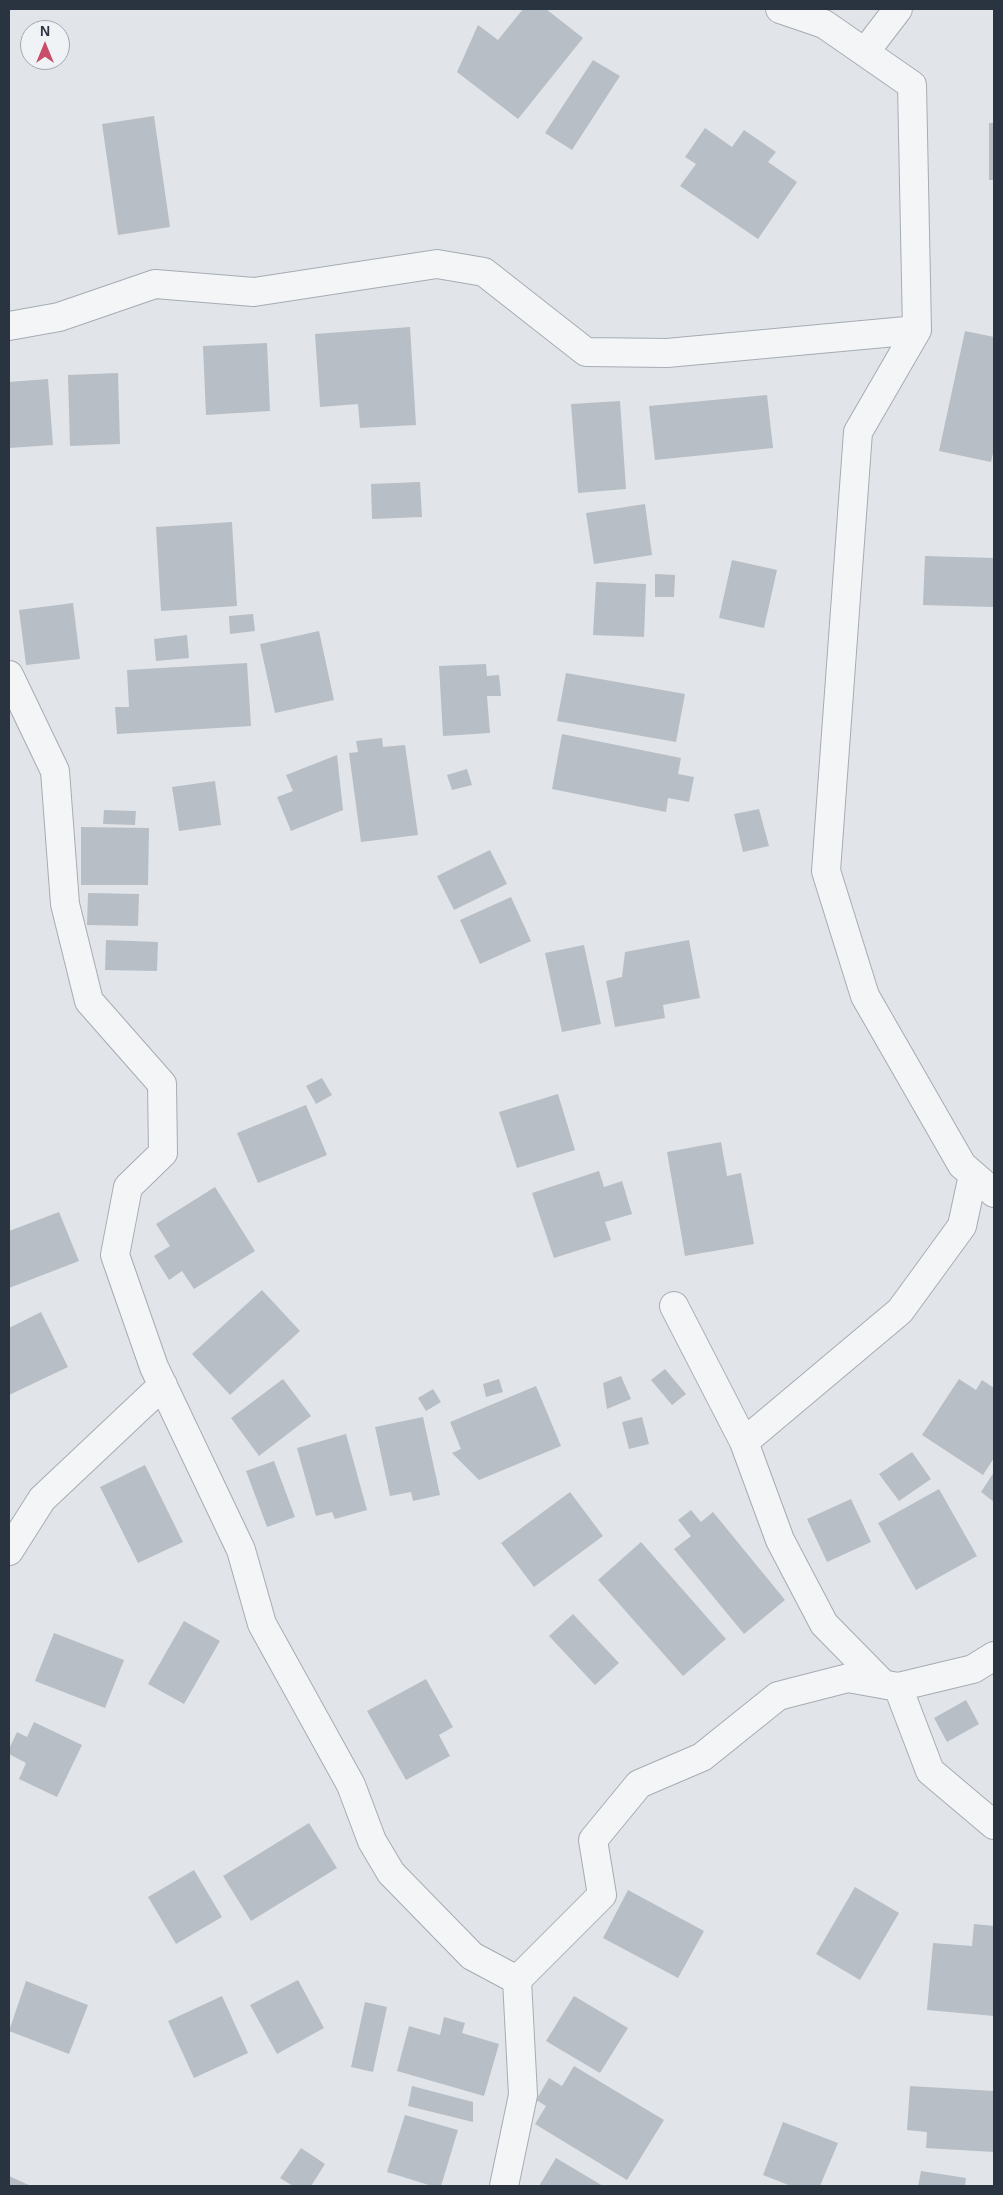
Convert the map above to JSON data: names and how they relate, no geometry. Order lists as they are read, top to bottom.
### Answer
{
  "north": "top"
}
